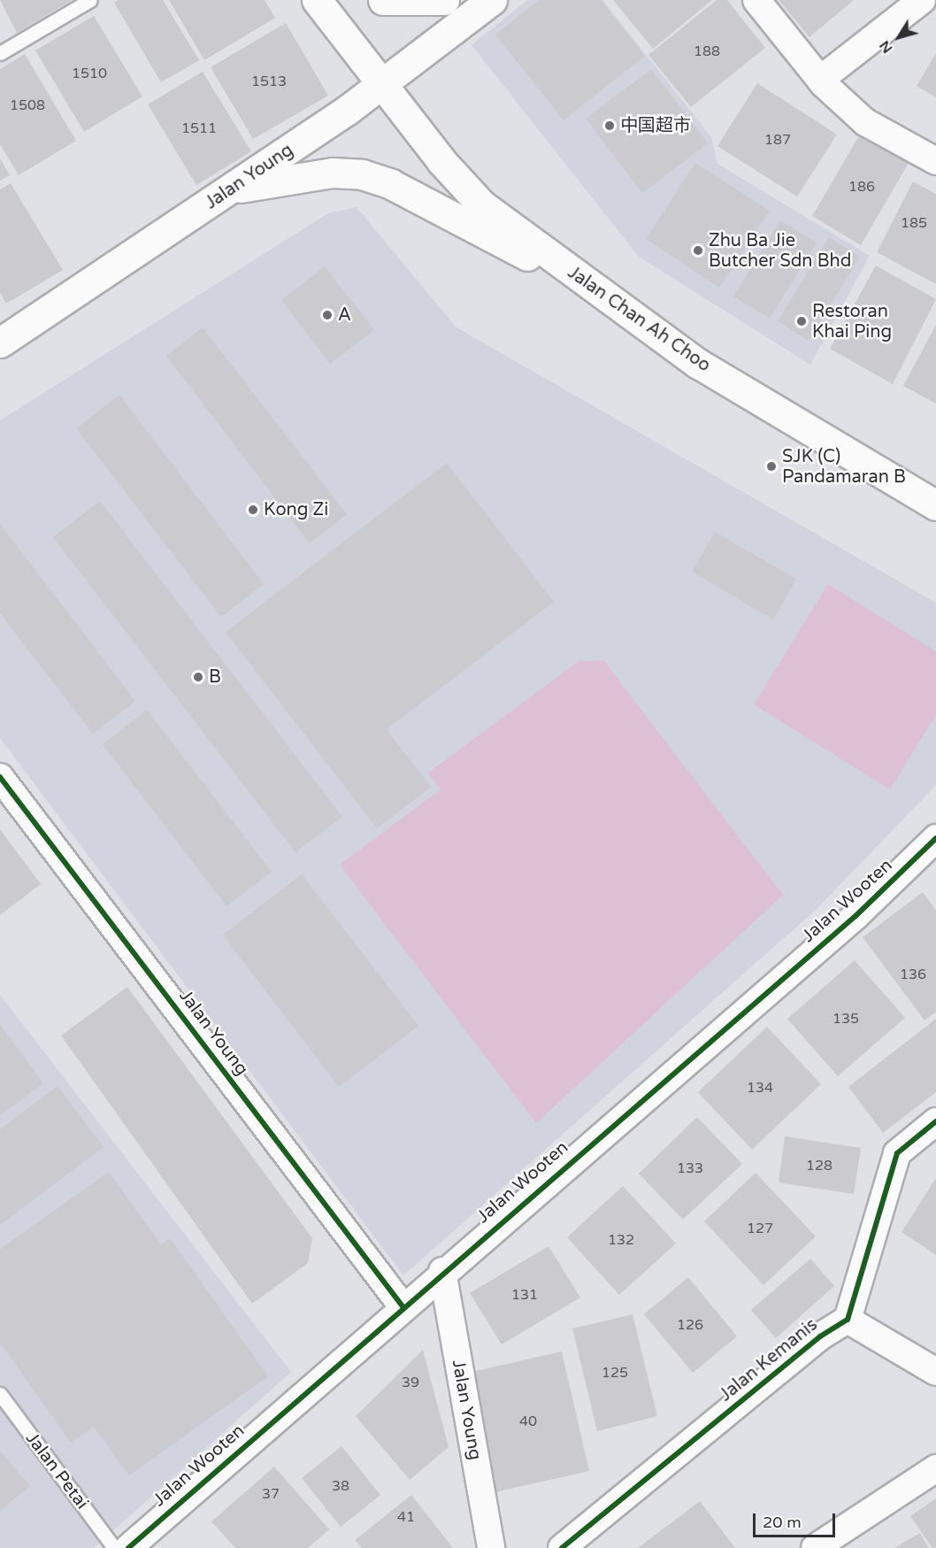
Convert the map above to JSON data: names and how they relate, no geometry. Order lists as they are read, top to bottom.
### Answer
{
  "streets": {
    "main road": ["Jalan Young", "Jalan Chan Ah Choo"],
    "street": ["Jalan Wooten", "Jalan Kemanis"],
    "lane": ["Jalan Petai"]
  },
  "crossings": [
    ["Jalan Young", "Jalan Chan Ah Choo"],
    ["Jalan Young", "Jalan Wooten"]
  ],
  "places": [
    "中国超市",
    "Zhu Ba Jie Butcher Sdn Bhd",
    "A",
    "Restoran Khai Ping",
    "SJK (C) Pandamaran B",
    "Kong Zi",
    "B"
  ],
  "house_numbers": [
    "188",
    "1510",
    "1513",
    "1508",
    "1511",
    "187",
    "186",
    "185",
    "136",
    "135",
    "134",
    "128",
    "133",
    "127",
    "132",
    "131",
    "126",
    "125",
    "39",
    "40",
    "38",
    "37",
    "41"
  ],
  "scale_bar": "20 m",
  "north": "bottom left"
}
